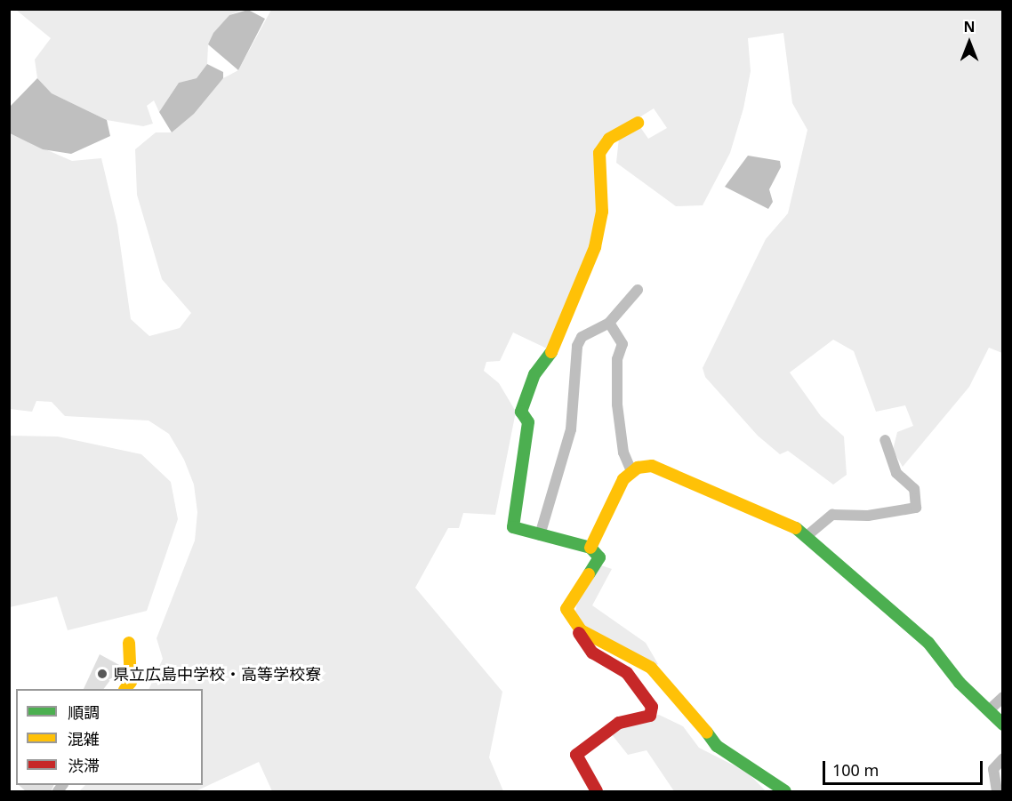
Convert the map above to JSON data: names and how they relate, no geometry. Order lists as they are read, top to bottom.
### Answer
{
  "places": ["県立広島中学校・高等学校寮"],
  "legend": ["順調", "混雑", "渋滞"],
  "scale_bar": "100 m",
  "north": "top"
}
